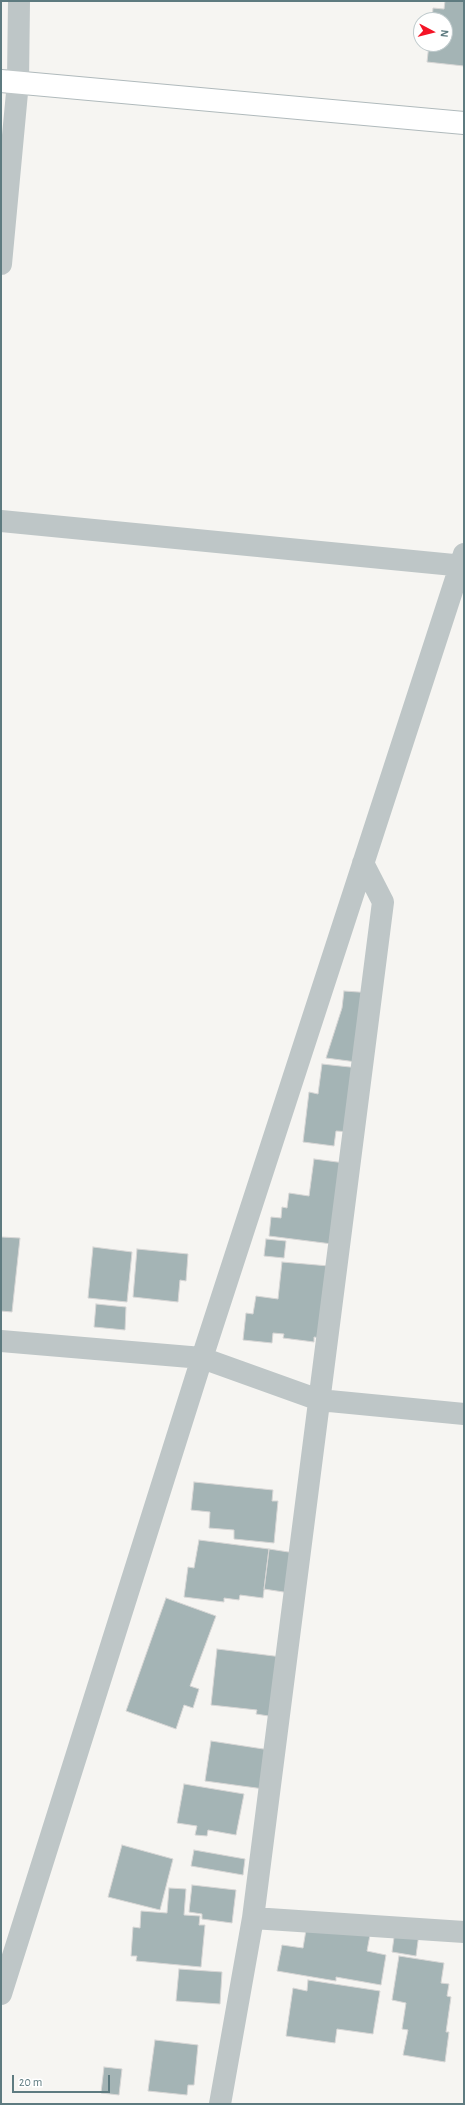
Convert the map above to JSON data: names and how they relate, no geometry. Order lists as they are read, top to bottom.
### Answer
{
  "scale_bar": "20 m",
  "north": "right"
}
